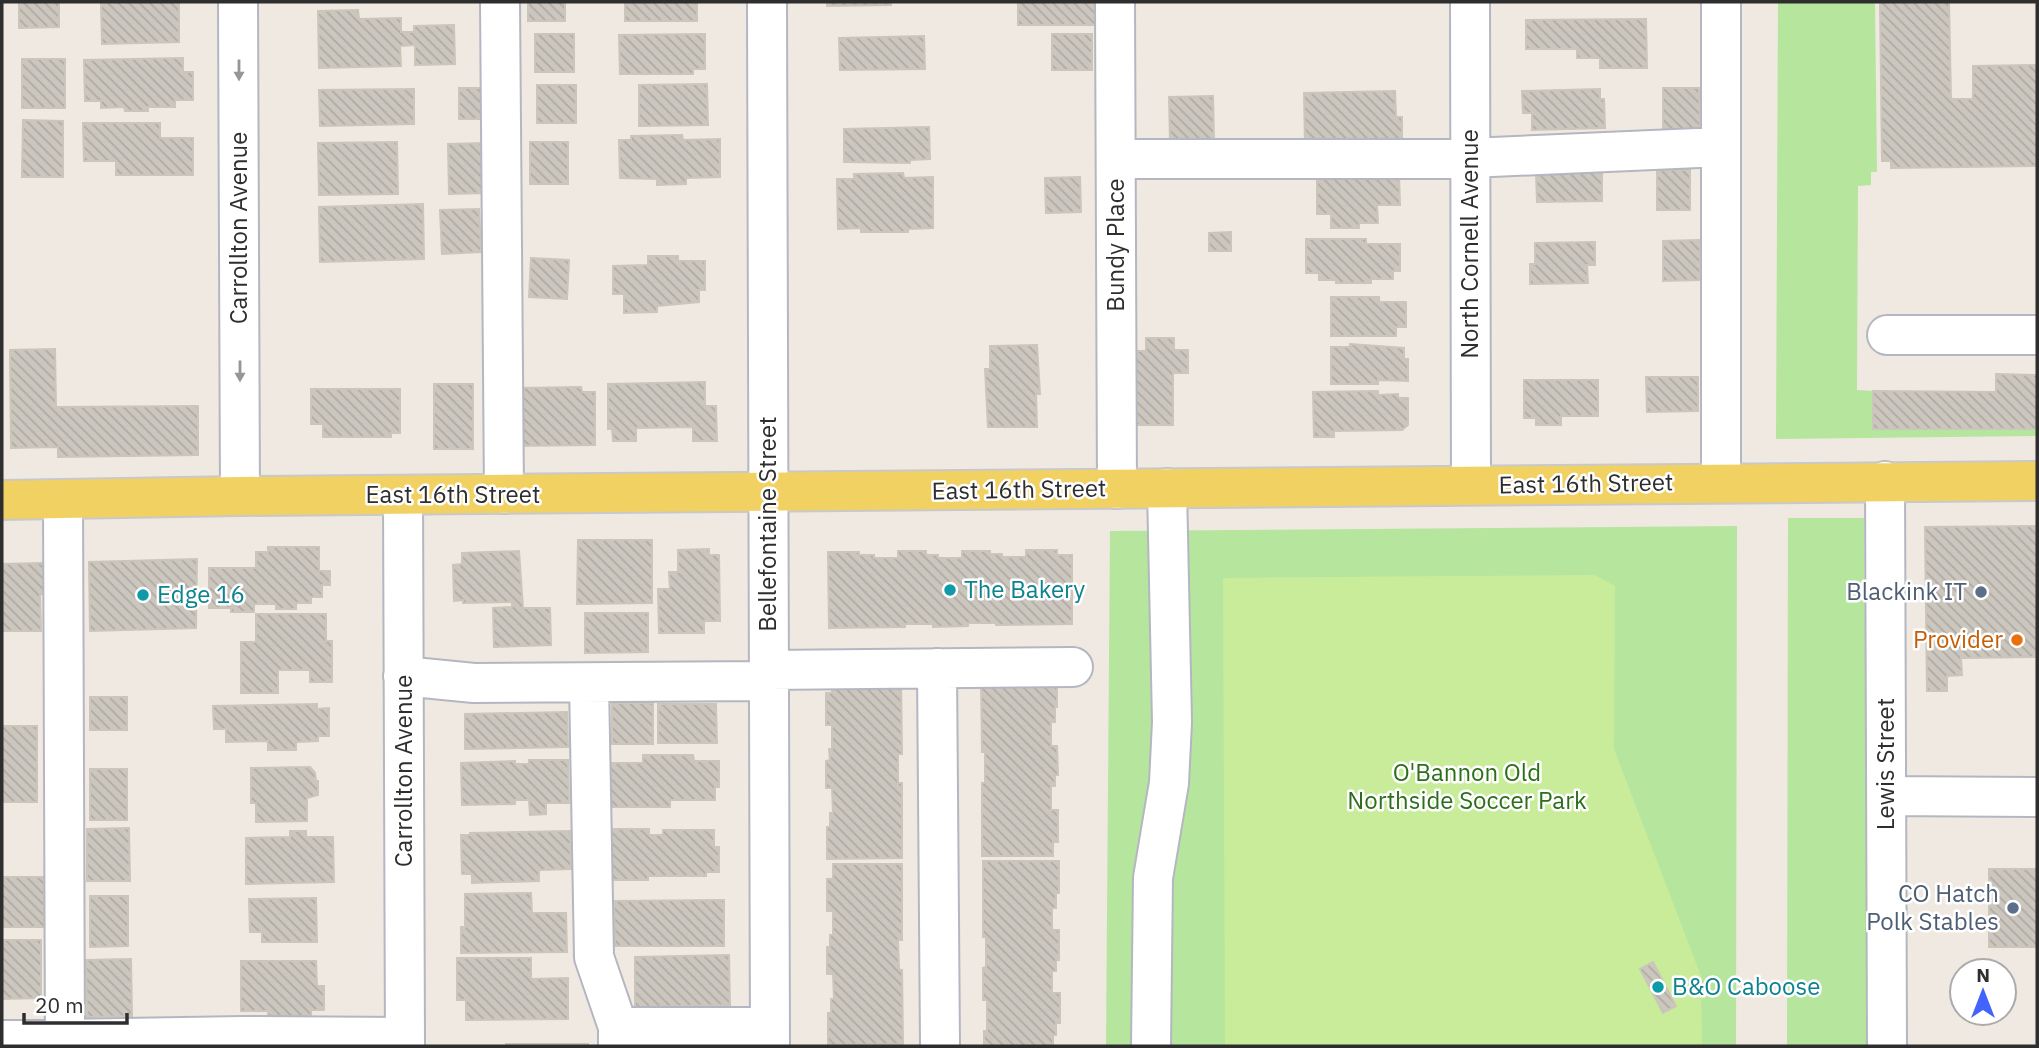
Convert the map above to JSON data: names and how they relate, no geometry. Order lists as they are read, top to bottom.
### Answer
{
  "streets": {
    "main road": ["East 16th Street"],
    "street": [
      "Carrollton Avenue",
      "North Cornell Avenue",
      "Bundy Place",
      "Bellefontaine Street",
      "Lewis Street"
    ]
  },
  "crossings": [
    ["Carrollton Avenue", "East 16th Street"],
    ["North Cornell Avenue", "East 16th Street"],
    ["Bundy Place", "East 16th Street"],
    ["East 16th Street", "Bellefontaine Street"],
    ["East 16th Street", "Lewis Street"]
  ],
  "parks": ["O'Bannon Old Northside Soccer Park"],
  "places": [
    "The Bakery",
    "Blackink IT",
    "Edge 16",
    "Provider",
    "CO Hatch Polk Stables",
    "B&O Caboose"
  ],
  "scale_bar": "20 m",
  "north": "top"
}
